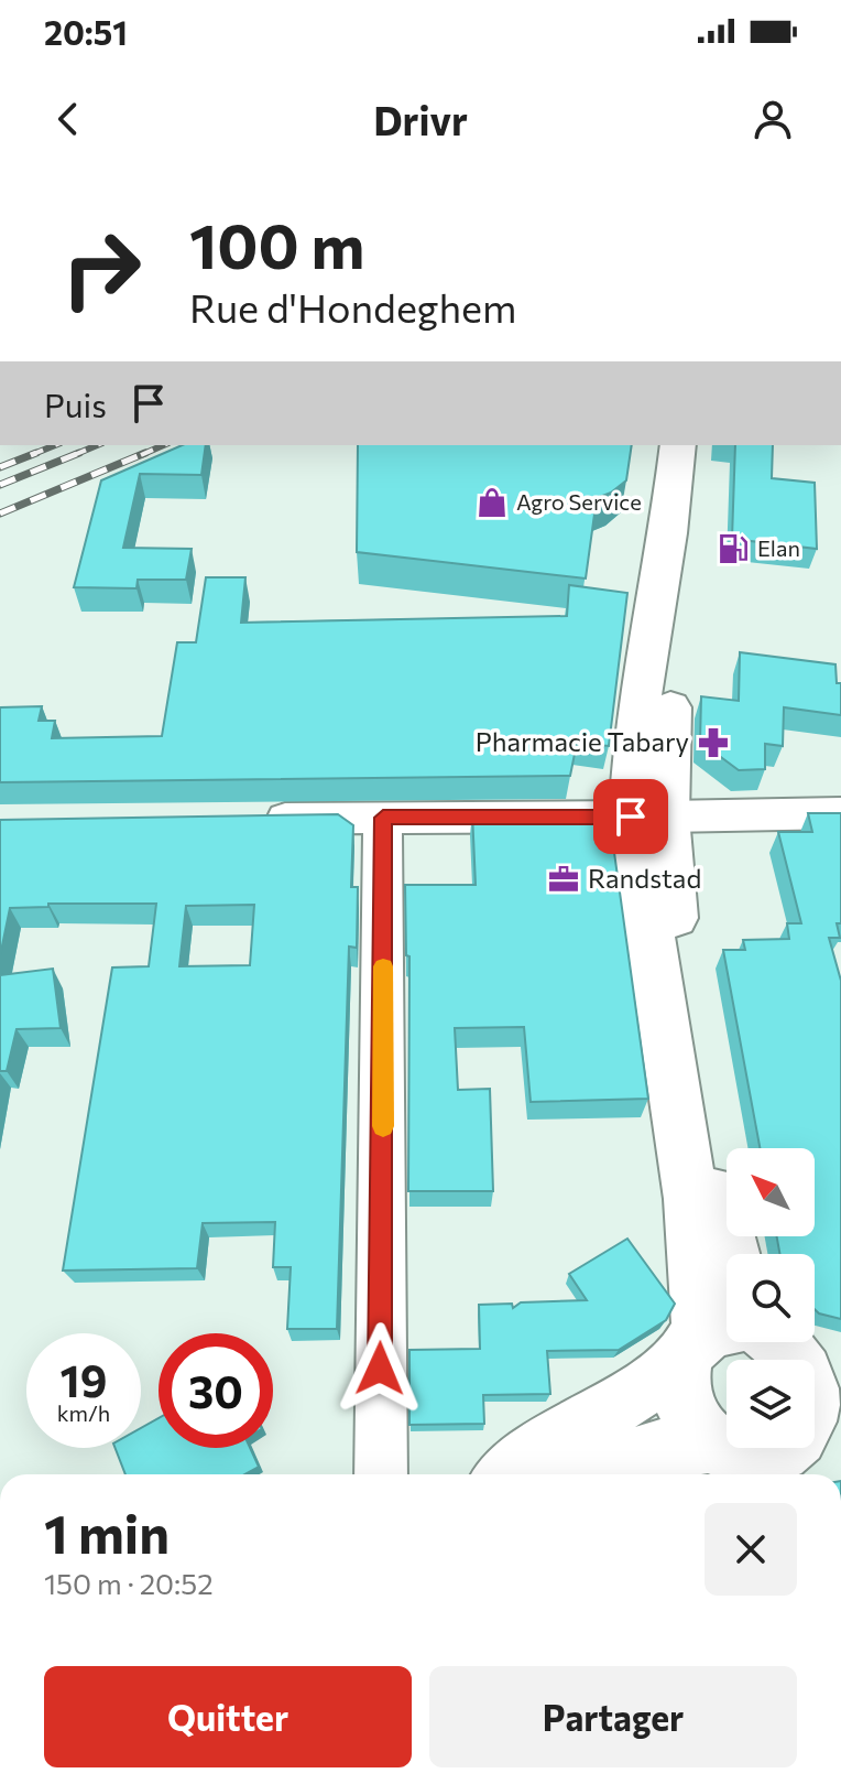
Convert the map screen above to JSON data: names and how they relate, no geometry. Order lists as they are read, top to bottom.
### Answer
{
  "places": {
    "shop": ["Agro Service"],
    "fuel station": ["Elan"],
    "pharmacy": ["Pharmacie Tabary"],
    "office": ["Randstad"]
  },
  "north": "top left",
  "page": {
    "status": "20:51",
    "header": "Drivr",
    "turn": ["100 m", "Rue d'Hondeghem"],
    "then": "Puis",
    "speed": "19 km/h",
    "limit": "30",
    "heading": ["1 min", "150 m · 20:52"],
    "buttons": ["Quitter", "Partager"]
  }
}
